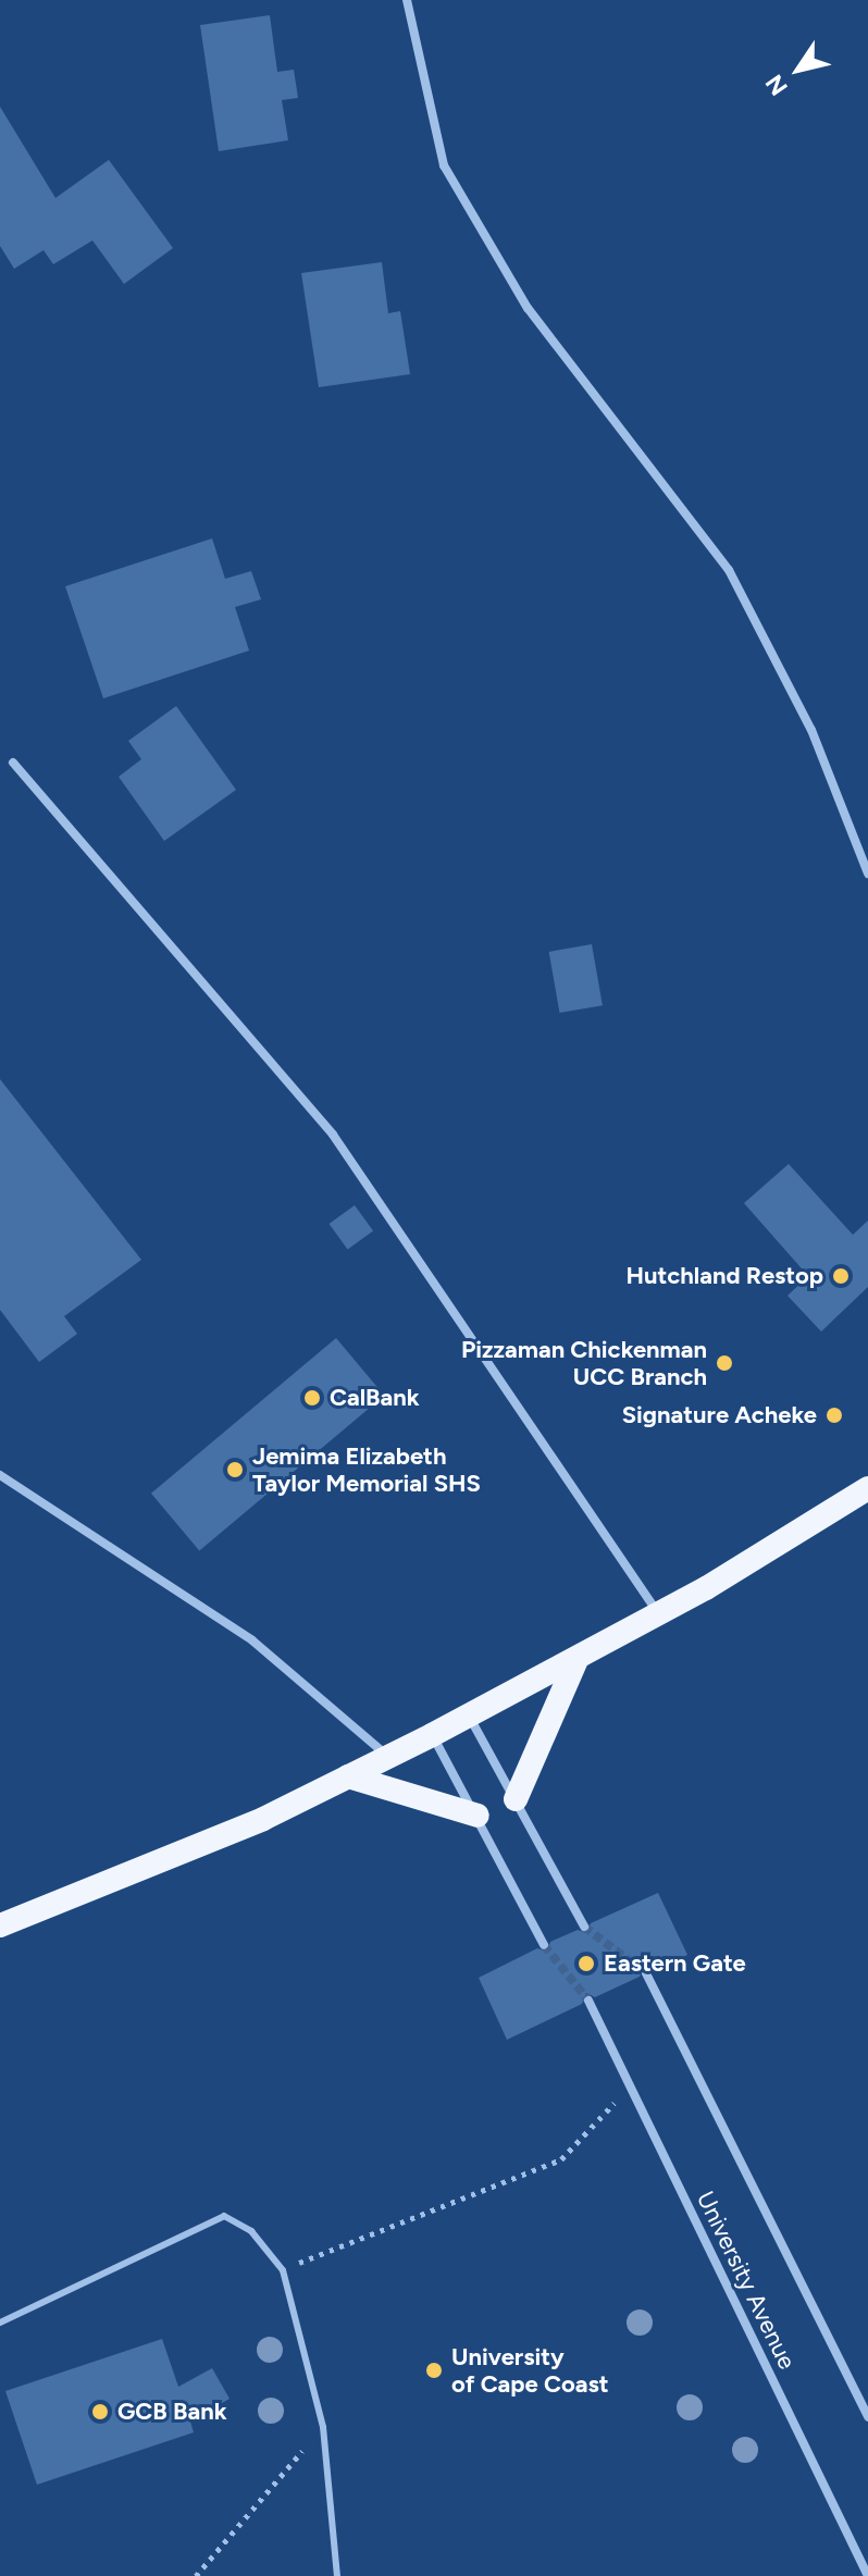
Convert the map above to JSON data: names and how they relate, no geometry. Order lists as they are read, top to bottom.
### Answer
{
  "streets": {
    "street": ["University Avenue"]
  },
  "places": [
    "Hutchland Restop",
    "Pizzaman Chickenman UCC Branch",
    "CalBank",
    "Signature Acheke",
    "Jemima Elizabeth Taylor Memorial SHS",
    "Eastern Gate",
    "University of Cape Coast",
    "GCB Bank"
  ],
  "north": "bottom left"
}
